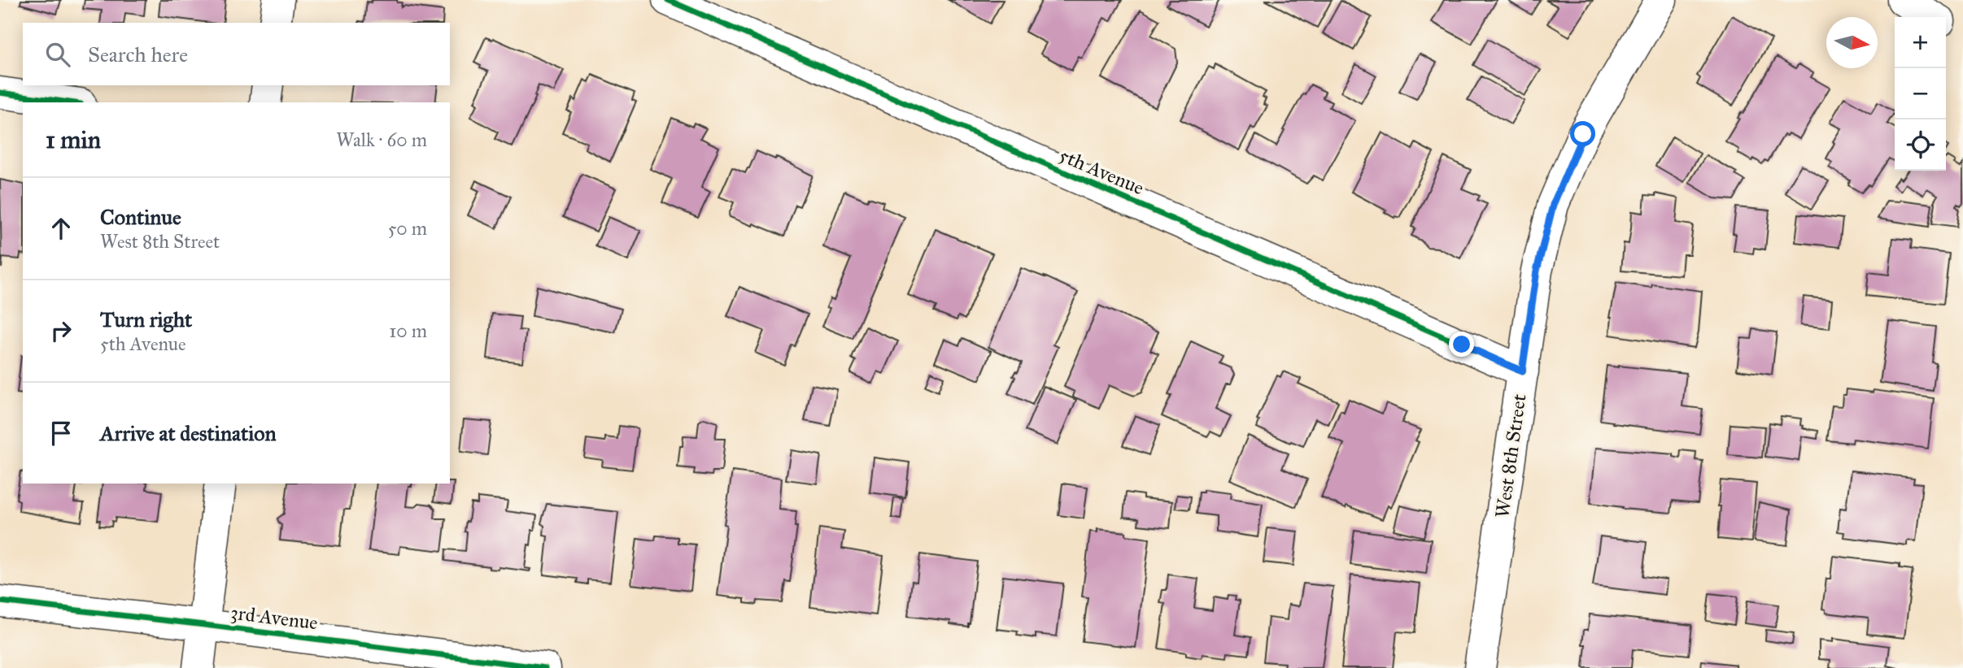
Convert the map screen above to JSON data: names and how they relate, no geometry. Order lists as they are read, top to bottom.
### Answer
{
  "streets": {
    "street": ["5th Avenue", "West 8th Street", "3rd Avenue"]
  },
  "crossings": [
    ["5th Avenue", "West 8th Street"]
  ],
  "north": "right",
  "page": {
    "map_buttons": ["+", "−"],
    "search": "Search here",
    "heading": ["1 min", "Walk · 60 m"],
    "list": [
      ["Continue", "West 8th Street", "50 m"],
      ["Turn right", "5th Avenue", "10 m"],
      "Arrive at destination"
    ]
  }
}
